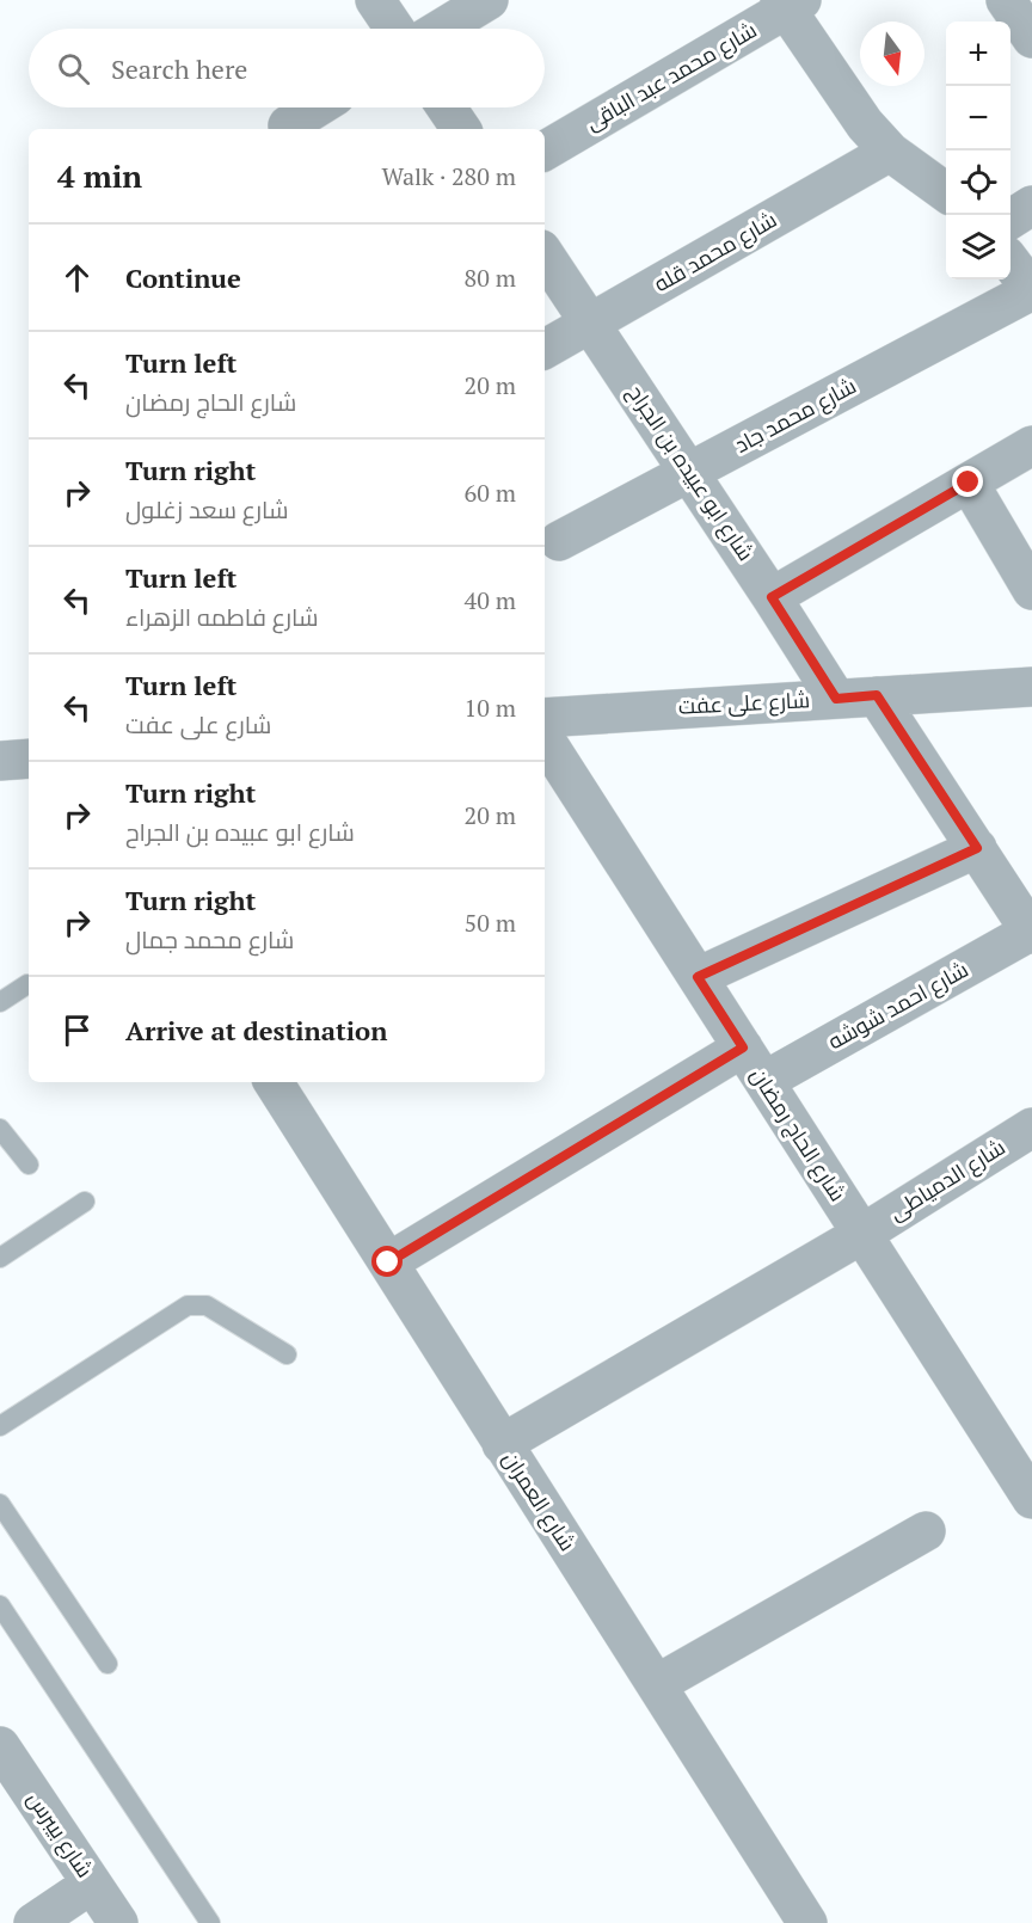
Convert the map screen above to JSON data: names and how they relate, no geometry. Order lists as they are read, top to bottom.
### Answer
{
  "streets": {
    "street": [
      "شارع محمد عبد الباقى",
      "شارع محمد قله",
      "شارع محمد جاد",
      "شارع ابو عبيده بن الجراح",
      "شارع على عفت",
      "شارع احمد شوشه",
      "شارع الحاج رمضان",
      "شارع الدمياطى",
      "شارع العمران",
      "شارع بيبرس"
    ]
  },
  "crossings": [
    ["شارع محمد قله", "شارع ابو عبيده بن الجراح"],
    ["شارع محمد جاد", "شارع ابو عبيده بن الجراح"],
    ["شارع ابو عبيده بن الجراح", "شارع على عفت"],
    ["شارع احمد شوشه", "شارع الحاج رمضان"],
    ["شارع الحاج رمضان", "شارع الدمياطى"],
    ["شارع الدمياطى", "شارع العمران"]
  ],
  "north": "bottom",
  "page": {
    "map_buttons": ["+", "−"],
    "search": "Search here",
    "heading": ["4 min", "Walk · 280 m"],
    "list": [
      ["Continue", "80 m"],
      ["Turn left", "شارع الحاج رمضان", "20 m"],
      ["Turn right", "شارع سعد زغلول", "60 m"],
      ["Turn left", "شارع فاطمه الزهراء", "40 m"],
      ["Turn left", "شارع على عفت", "10 m"],
      ["Turn right", "شارع ابو عبيده بن الجراح", "20 m"],
      ["Turn right", "شارع محمد جمال", "50 m"],
      "Arrive at destination"
    ]
  }
}
